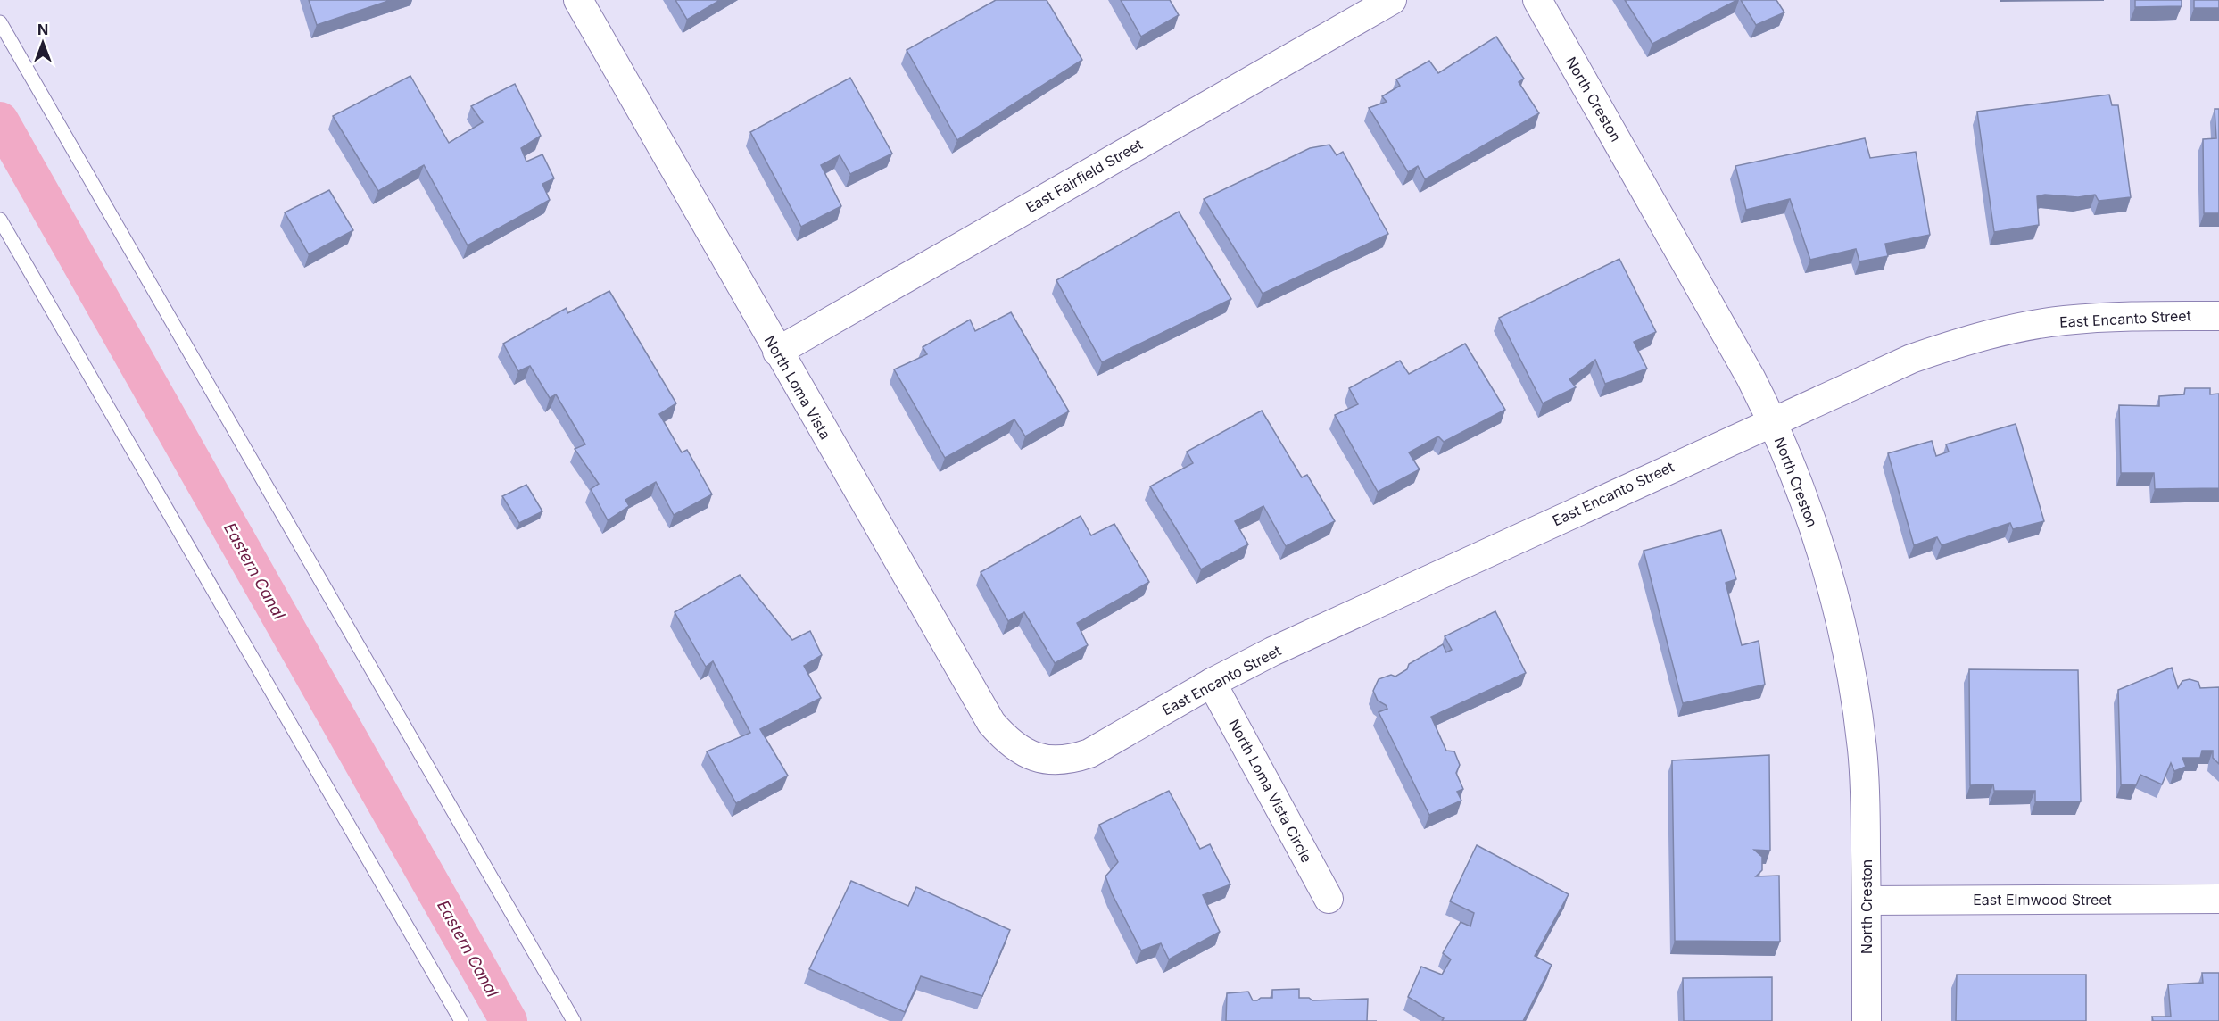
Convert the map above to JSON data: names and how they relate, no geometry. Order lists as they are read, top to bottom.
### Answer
{
  "streets": {
    "street": [
      "North Creston",
      "East Fairfield Street",
      "East Encanto Street",
      "North Loma Vista",
      "North Loma Vista Circle",
      "East Elmwood Street"
    ]
  },
  "crossings": [
    ["North Creston", "East Encanto Street"],
    ["North Creston", "East Elmwood Street"],
    ["East Fairfield Street", "North Loma Vista"],
    ["East Encanto Street", "North Loma Vista"],
    ["East Encanto Street", "North Loma Vista Circle"]
  ],
  "water": ["Eastern Canal"],
  "north": "top"
}
